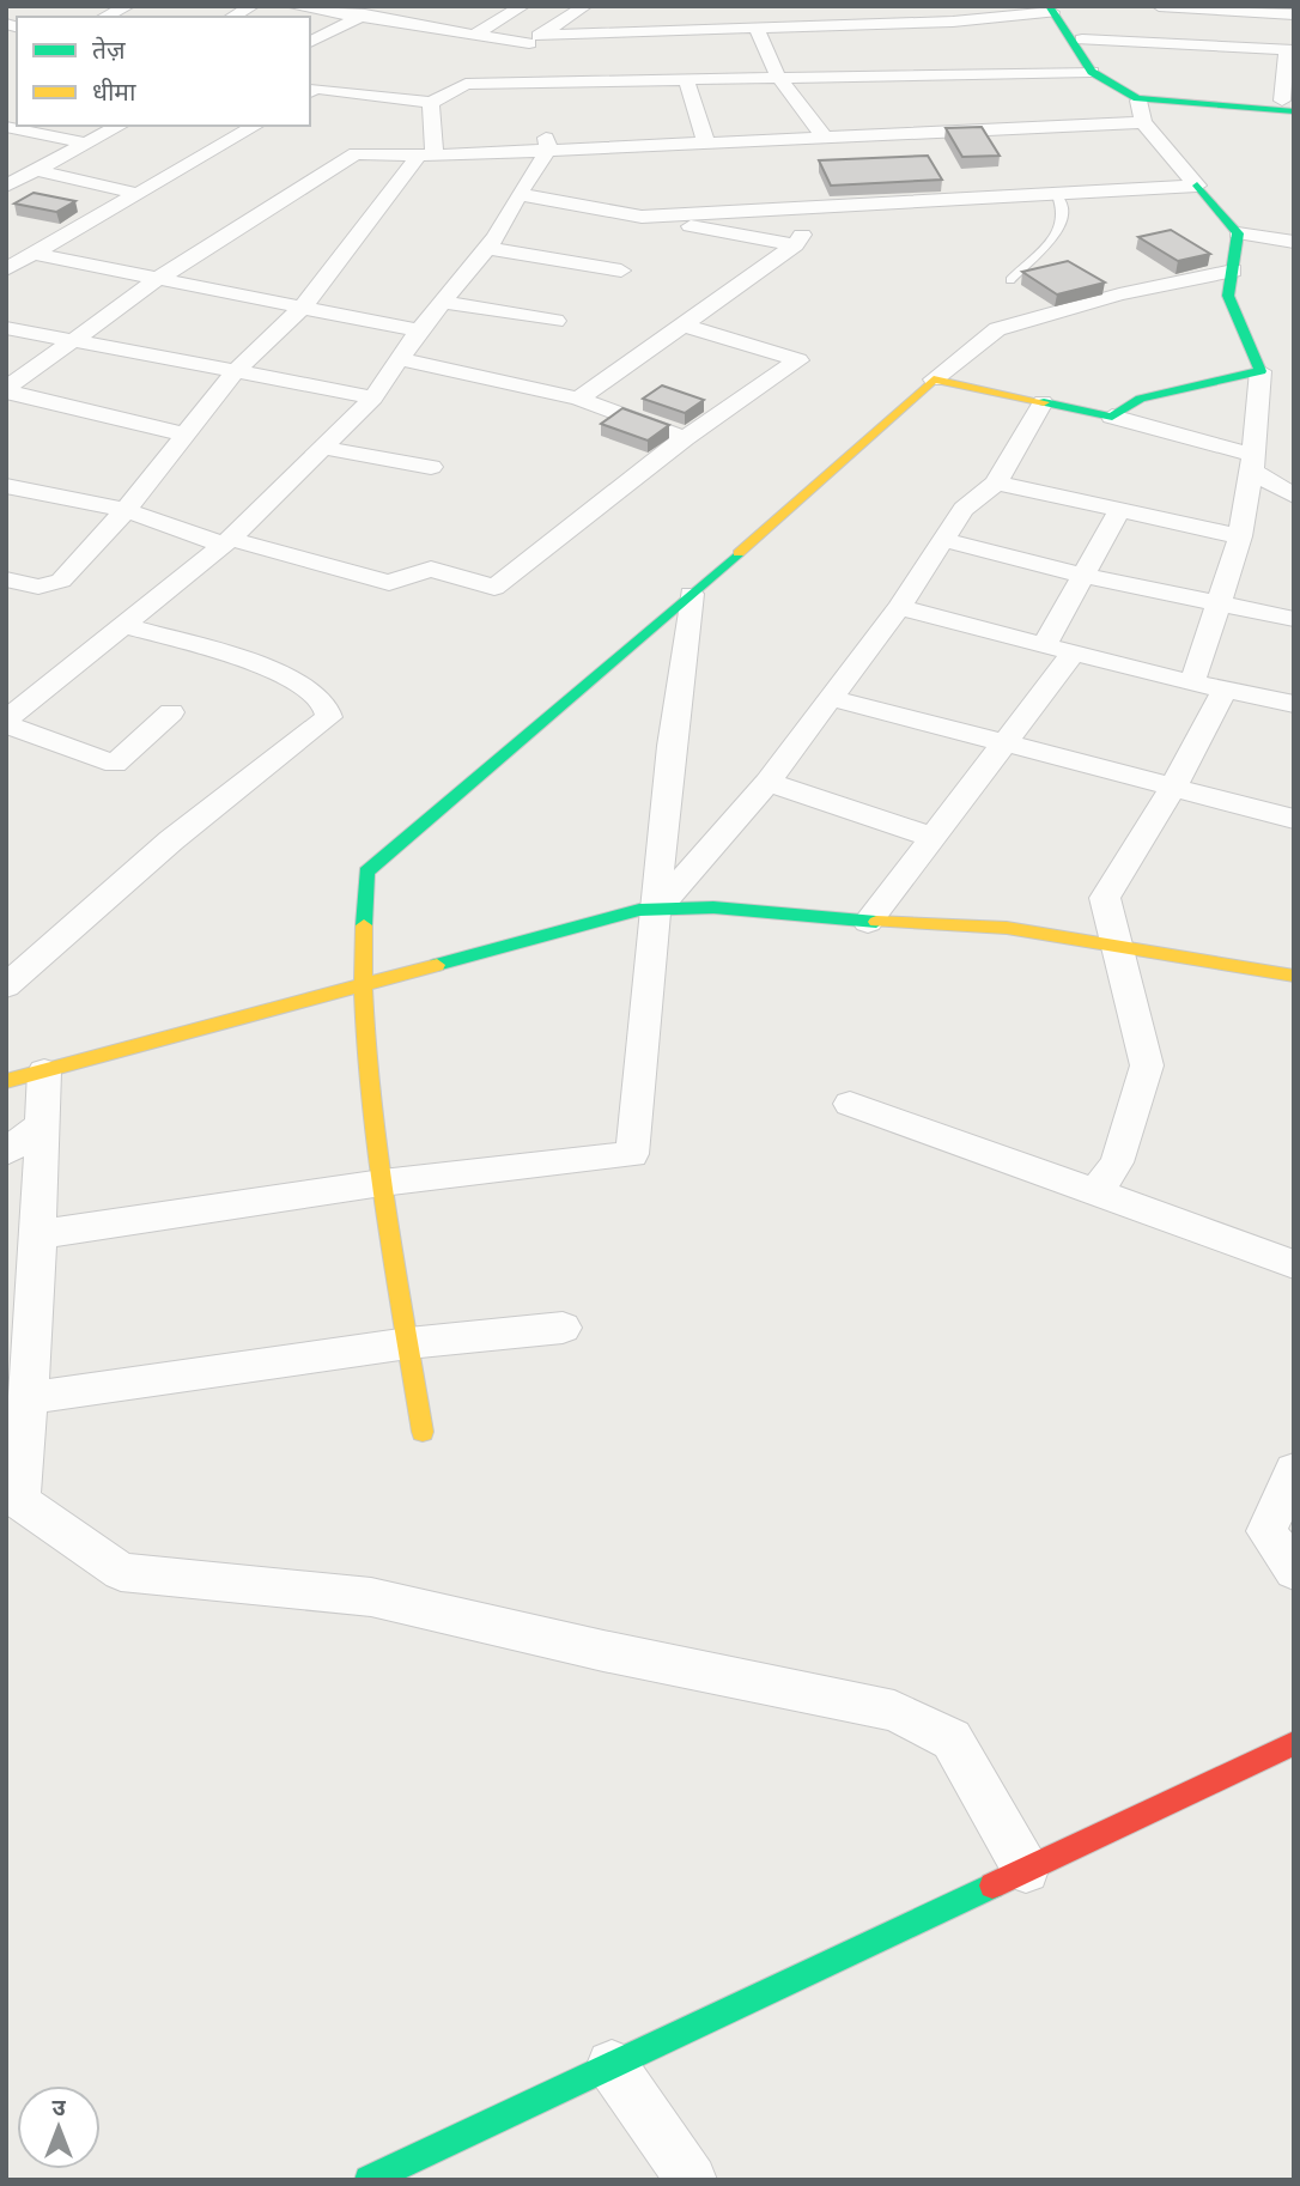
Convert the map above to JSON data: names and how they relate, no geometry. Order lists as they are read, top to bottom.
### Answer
{
  "legend": ["तेज़", "धीमा"],
  "north": "top"
}
